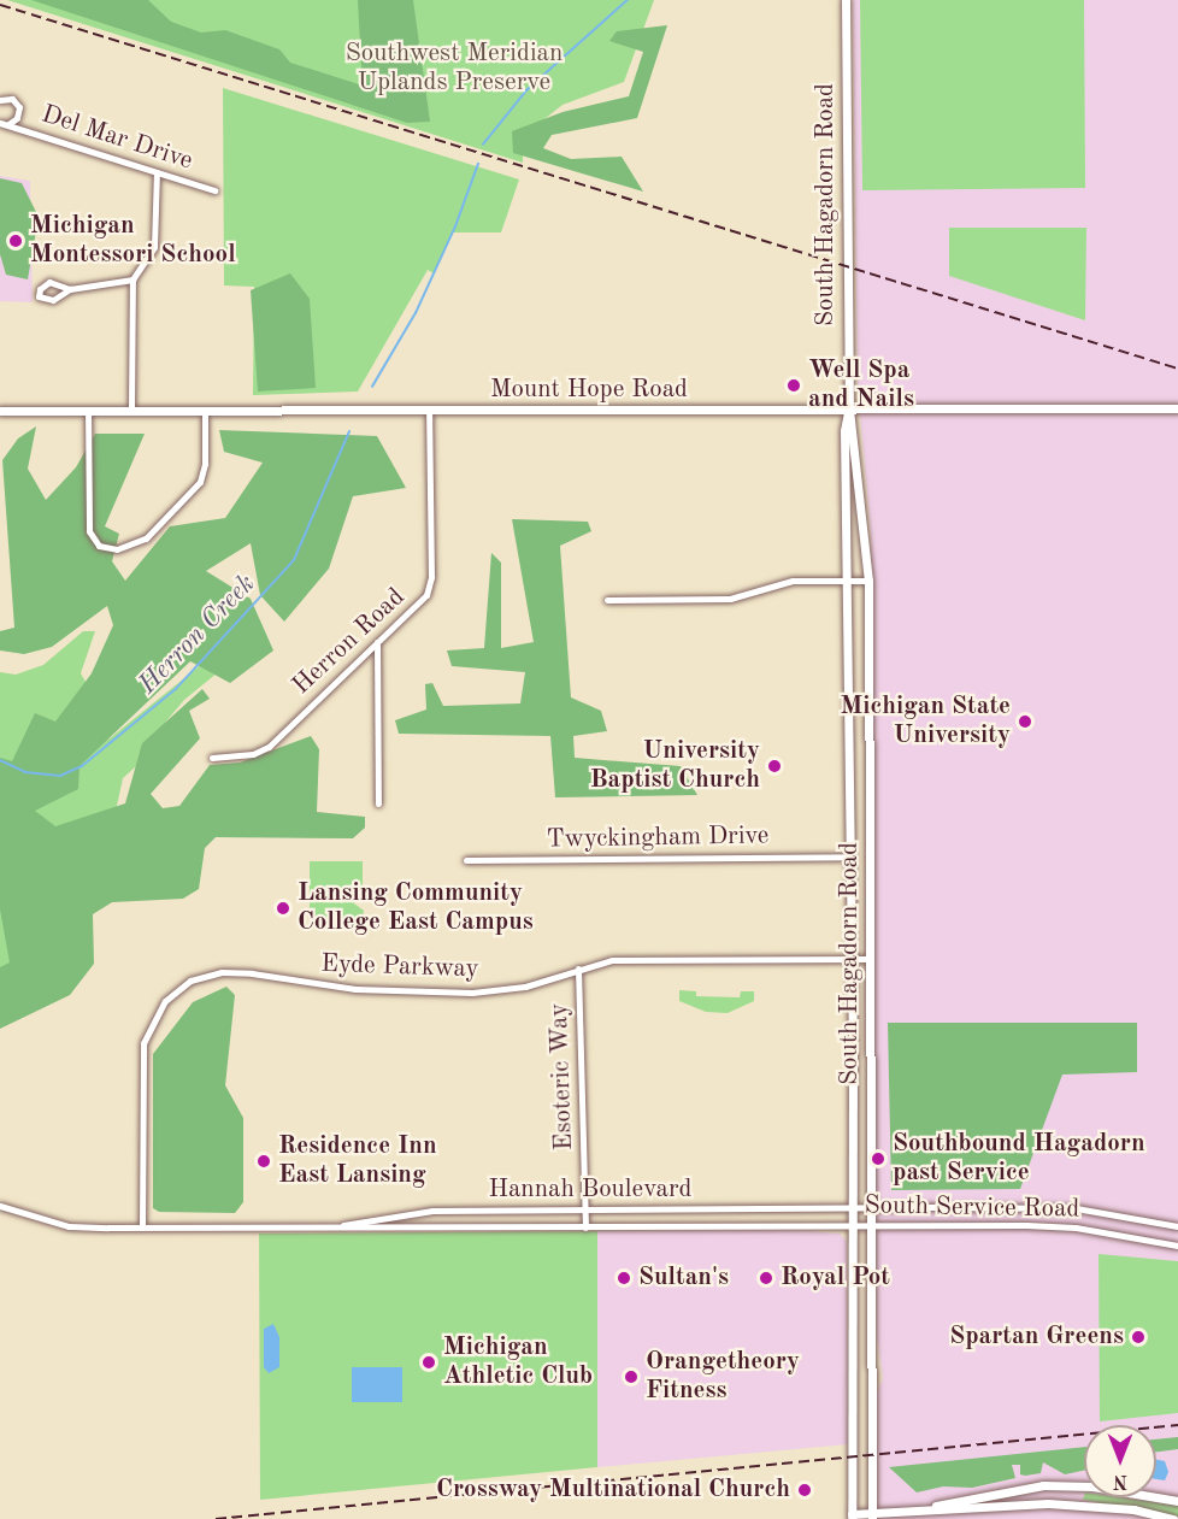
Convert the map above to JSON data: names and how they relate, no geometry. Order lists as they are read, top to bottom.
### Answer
{
  "streets": {
    "street": [
      "Del Mar Drive",
      "South Hagadorn Road",
      "Mount Hope Road",
      "Herron Road",
      "Twyckingham Drive",
      "Eyde Parkway",
      "Esoteric Way",
      "Hannah Boulevard",
      "South Service Road"
    ]
  },
  "crossings": [
    ["South Hagadorn Road", "Mount Hope Road"],
    ["South Hagadorn Road", "Twyckingham Drive"],
    ["South Hagadorn Road", "Eyde Parkway"],
    ["South Hagadorn Road", "Hannah Boulevard"],
    ["South Hagadorn Road", "South Service Road"],
    ["Mount Hope Road", "Herron Road"],
    ["Eyde Parkway", "Esoteric Way"],
    ["Eyde Parkway", "Hannah Boulevard"],
    ["Esoteric Way", "Hannah Boulevard"],
    ["Hannah Boulevard", "South Service Road"]
  ],
  "water": ["Herron Creek"],
  "parks": ["Southwest Meridian Uplands Preserve"],
  "places": [
    "Michigan Montessori School",
    "Well Spa and Nails",
    "Michigan State University",
    "University Baptist Church",
    "Lansing Community College East Campus",
    "Southbound Hagadorn past Service",
    "Residence Inn East Lansing",
    "Sultan's",
    "Royal Pot",
    "Spartan Greens",
    "Michigan Athletic Club",
    "Orangetheory Fitness",
    "Crossway Multinational Church"
  ],
  "north": "bottom"
}
